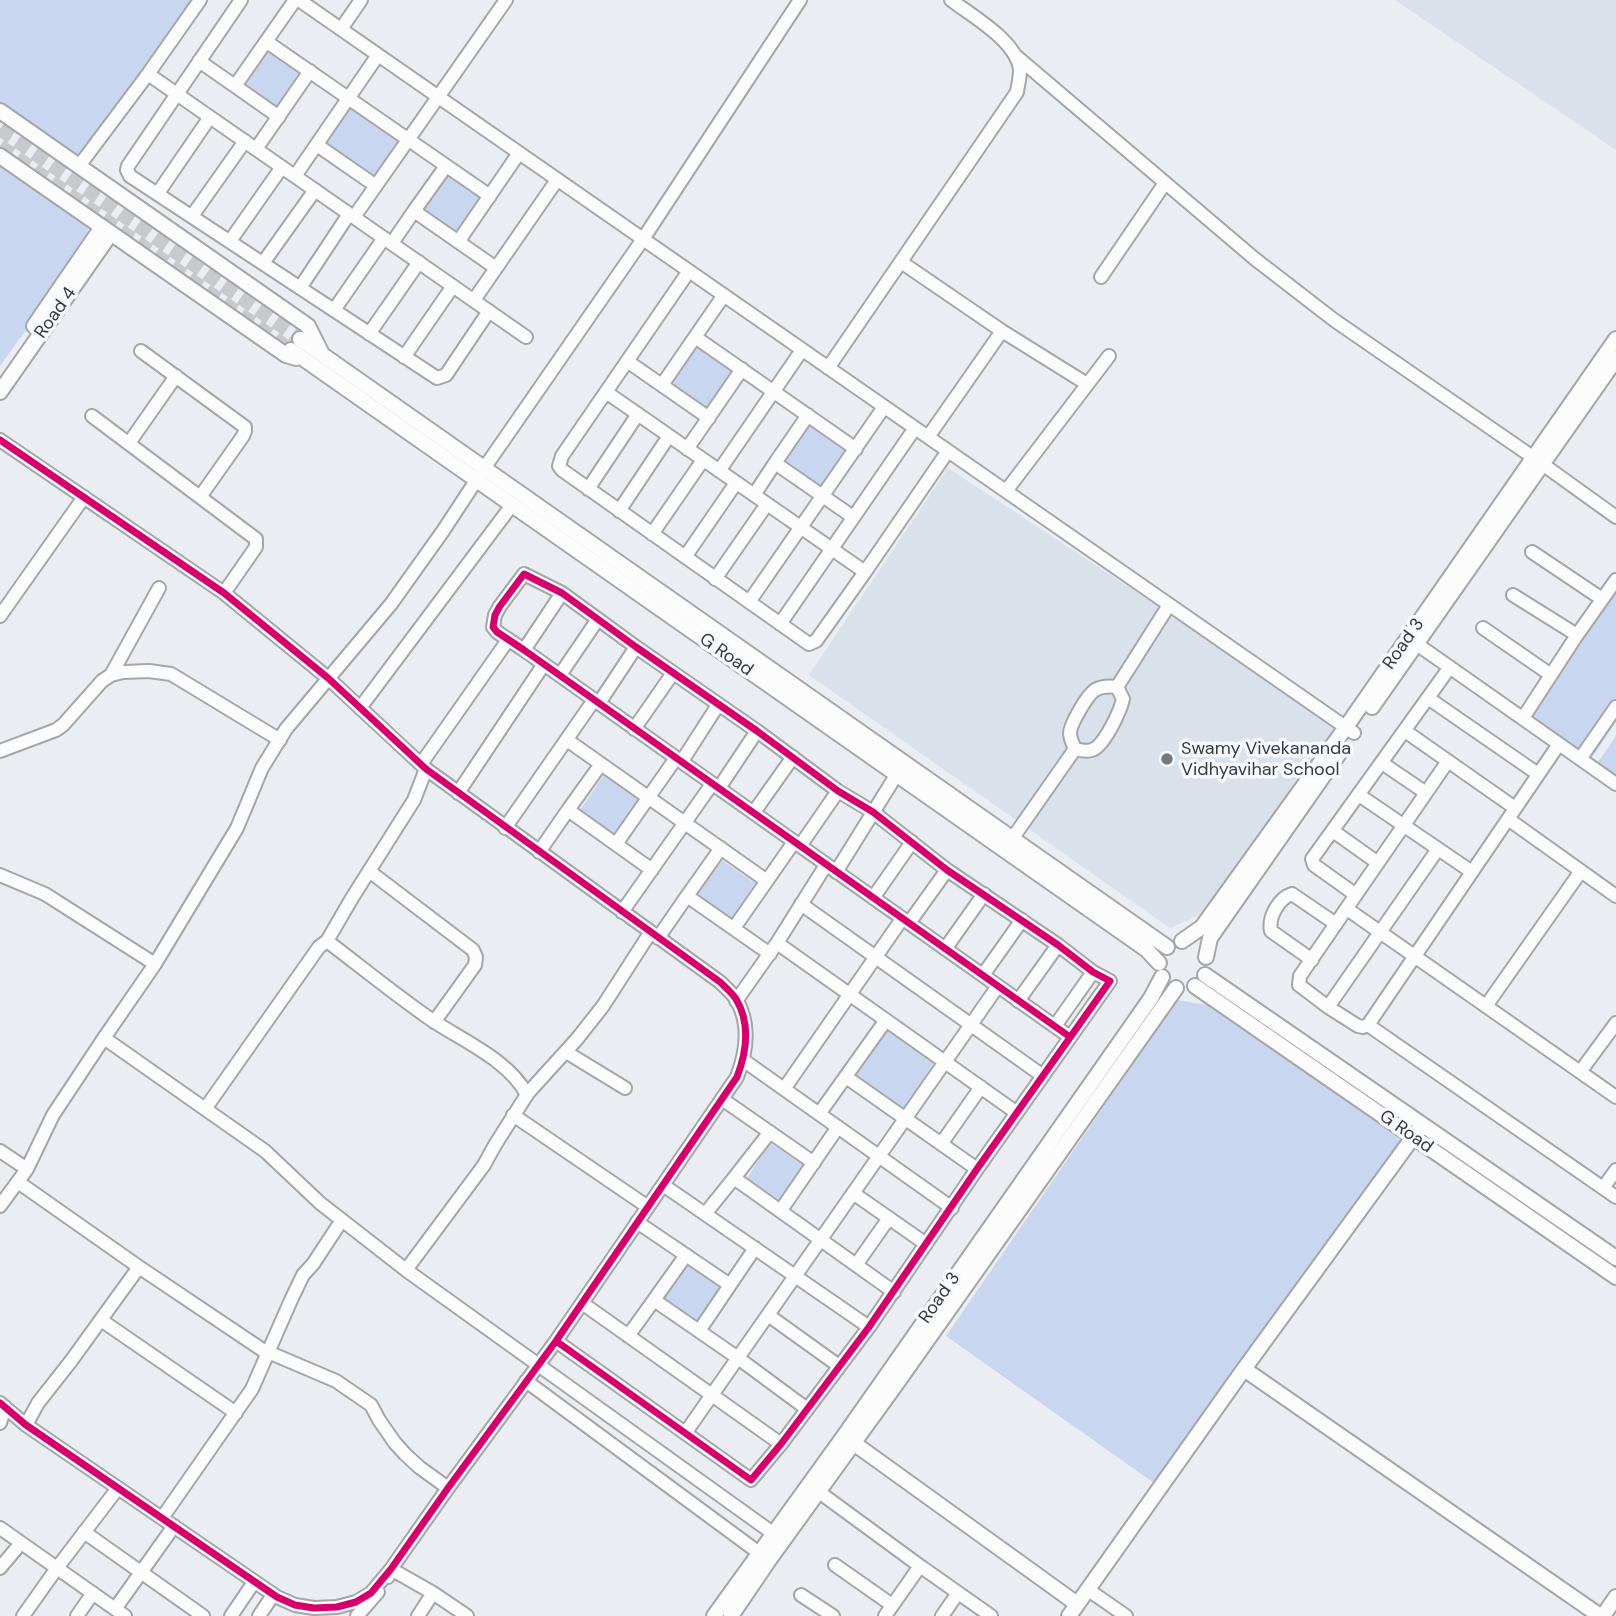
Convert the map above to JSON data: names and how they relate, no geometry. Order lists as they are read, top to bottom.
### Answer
{
  "streets": {
    "street": ["Road 4", "Road 3", "G Road"]
  },
  "crossings": [
    ["Road 3", "G Road"]
  ],
  "places": ["Swamy Vivekananda Vidhyavihar School"]
}
